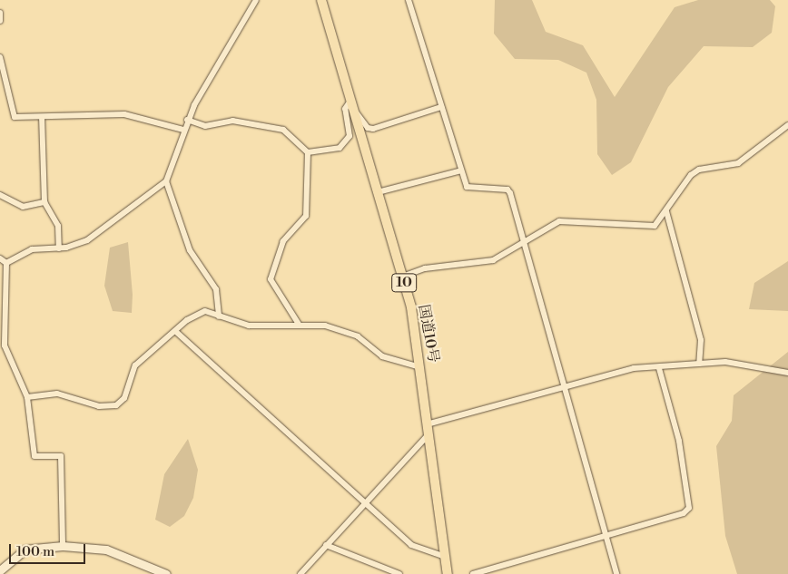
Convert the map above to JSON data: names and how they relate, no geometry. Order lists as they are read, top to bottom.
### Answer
{
  "streets": {
    "highway": ["10", "国道10号"]
  },
  "scale_bar": "100 m"
}
